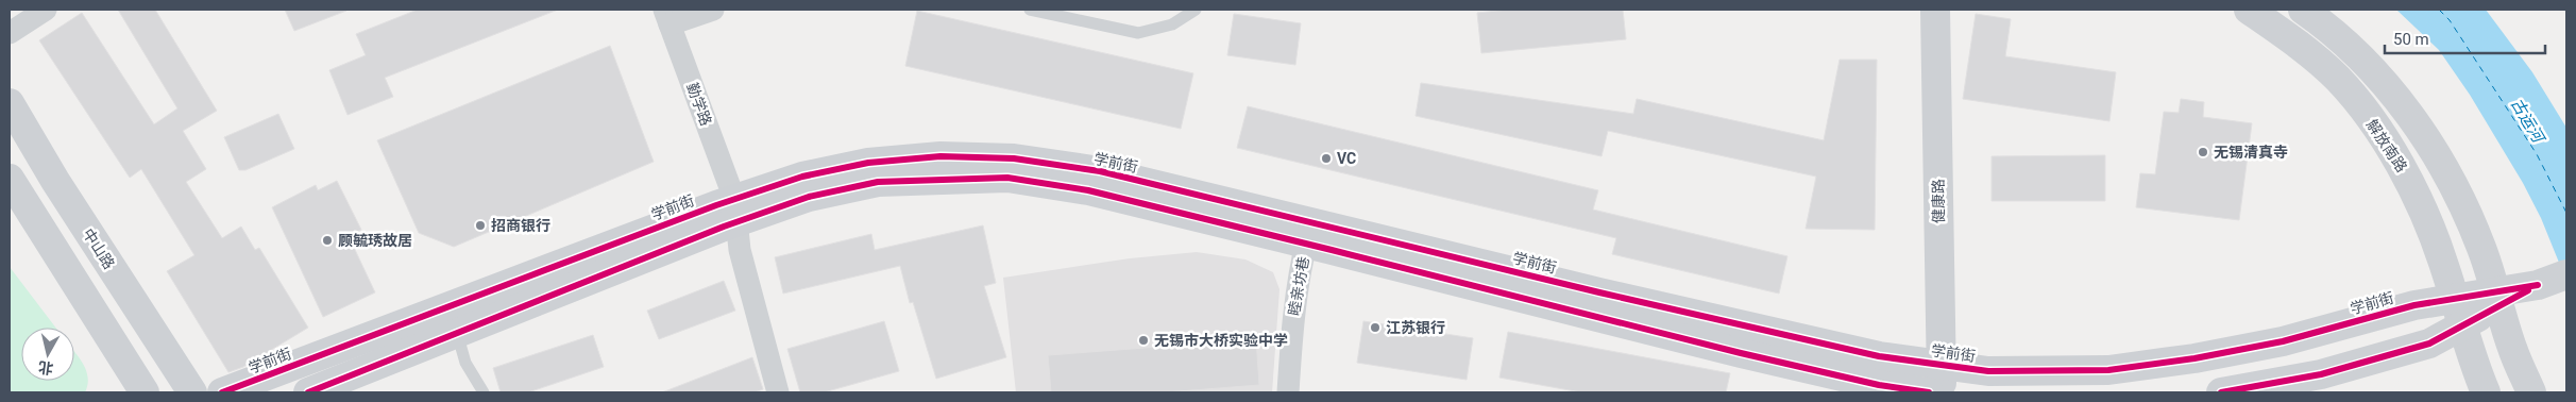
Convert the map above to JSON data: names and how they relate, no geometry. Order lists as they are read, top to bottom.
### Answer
{
  "streets": {
    "main road": [
      "解放南路",
      "学前街",
      "健康路",
      "中山路"
    ],
    "street": ["勤学路", "睦亲坊巷"]
  },
  "crossings": [
    ["勤学路", "学前街"],
    ["解放南路", "学前街"],
    ["学前街", "健康路"],
    ["学前街", "睦亲坊巷"]
  ],
  "water": ["古运河"],
  "places": [
    "无锡清真寺",
    "VC",
    "招商银行",
    "顾毓琇故居",
    "江苏银行",
    "无锡市大桥实验中学"
  ],
  "scale_bar": "50 m",
  "north": "bottom"
}
